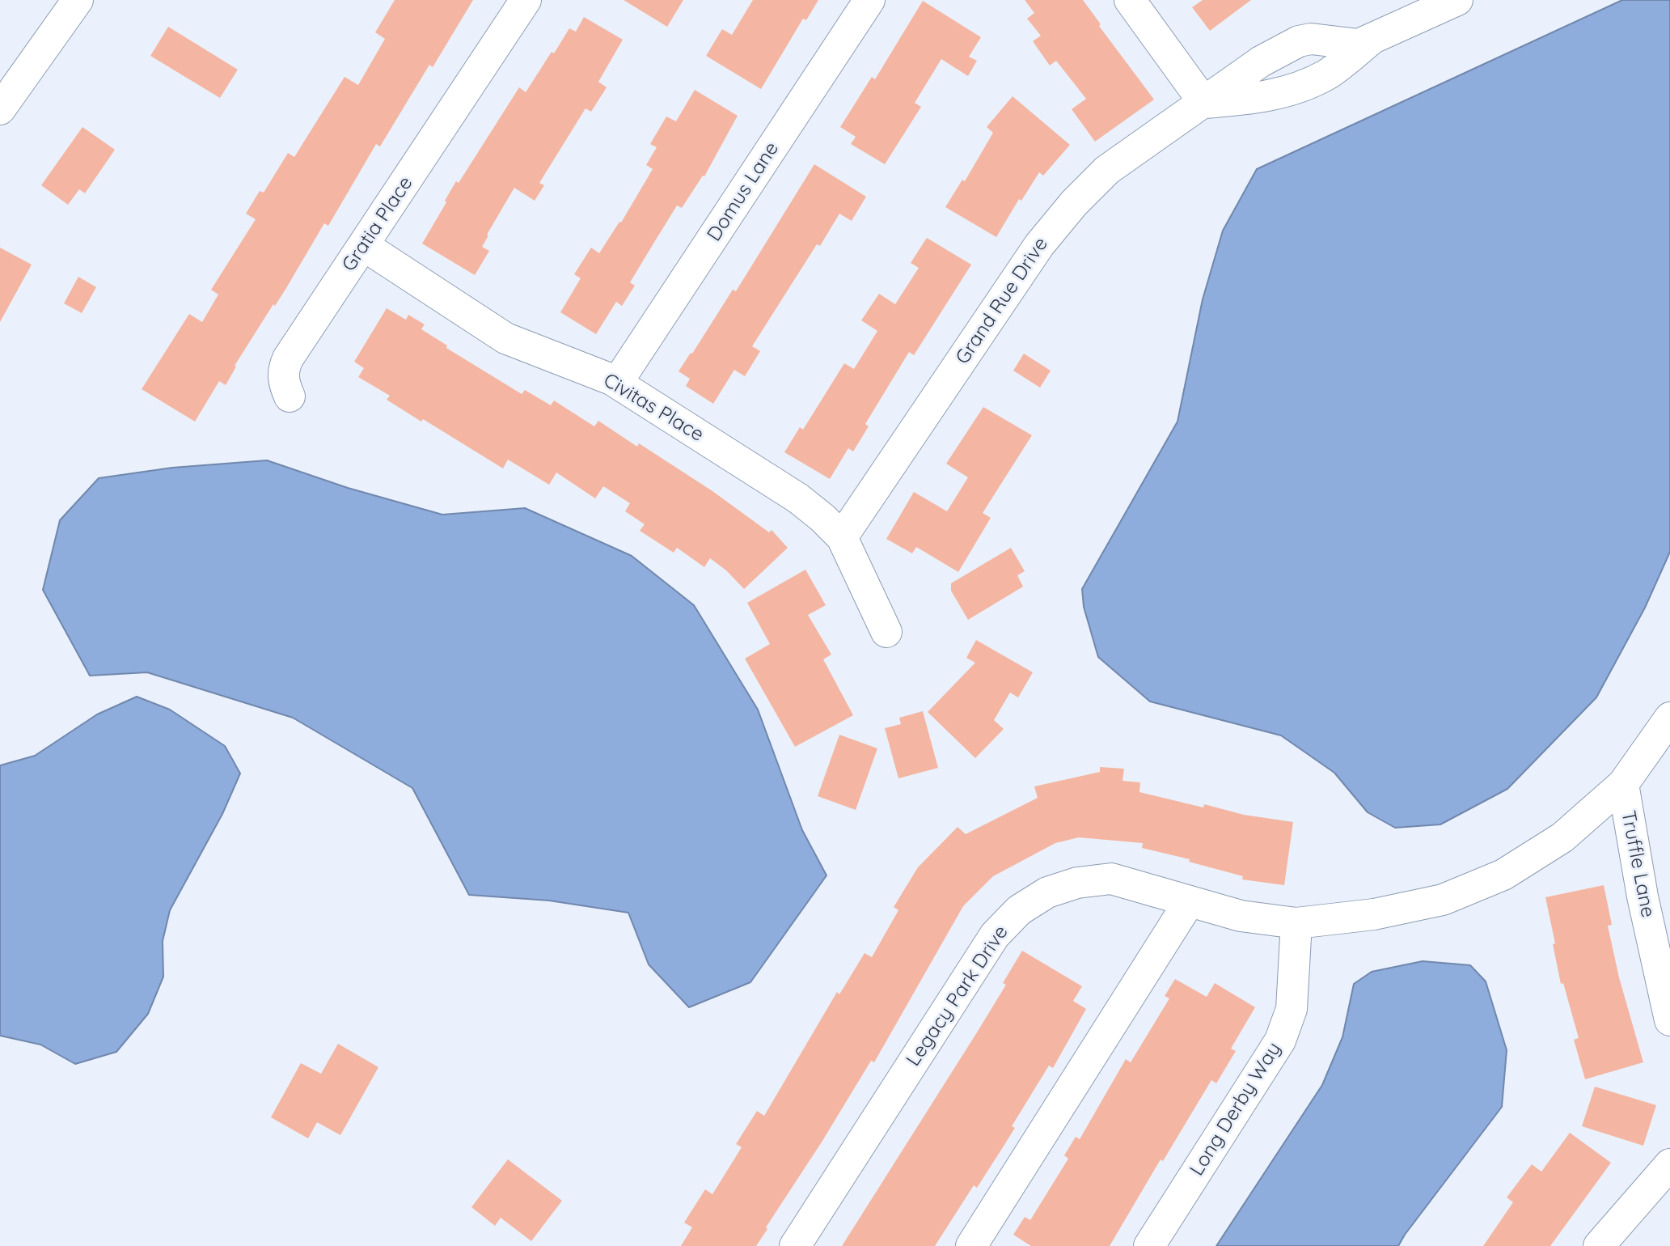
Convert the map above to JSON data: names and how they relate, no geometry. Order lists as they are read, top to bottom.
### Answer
{
  "streets": {
    "street": [
      "Domus Lane",
      "Gratia Place",
      "Grand Rue Drive",
      "Civitas Place",
      "Truffle Lane",
      "Legacy Park Drive",
      "Long Derby Way"
    ]
  },
  "crossings": [
    ["Domus Lane", "Civitas Place"],
    ["Gratia Place", "Civitas Place"],
    ["Grand Rue Drive", "Civitas Place"],
    ["Truffle Lane", "Legacy Park Drive"],
    ["Legacy Park Drive", "Long Derby Way"]
  ]
}
